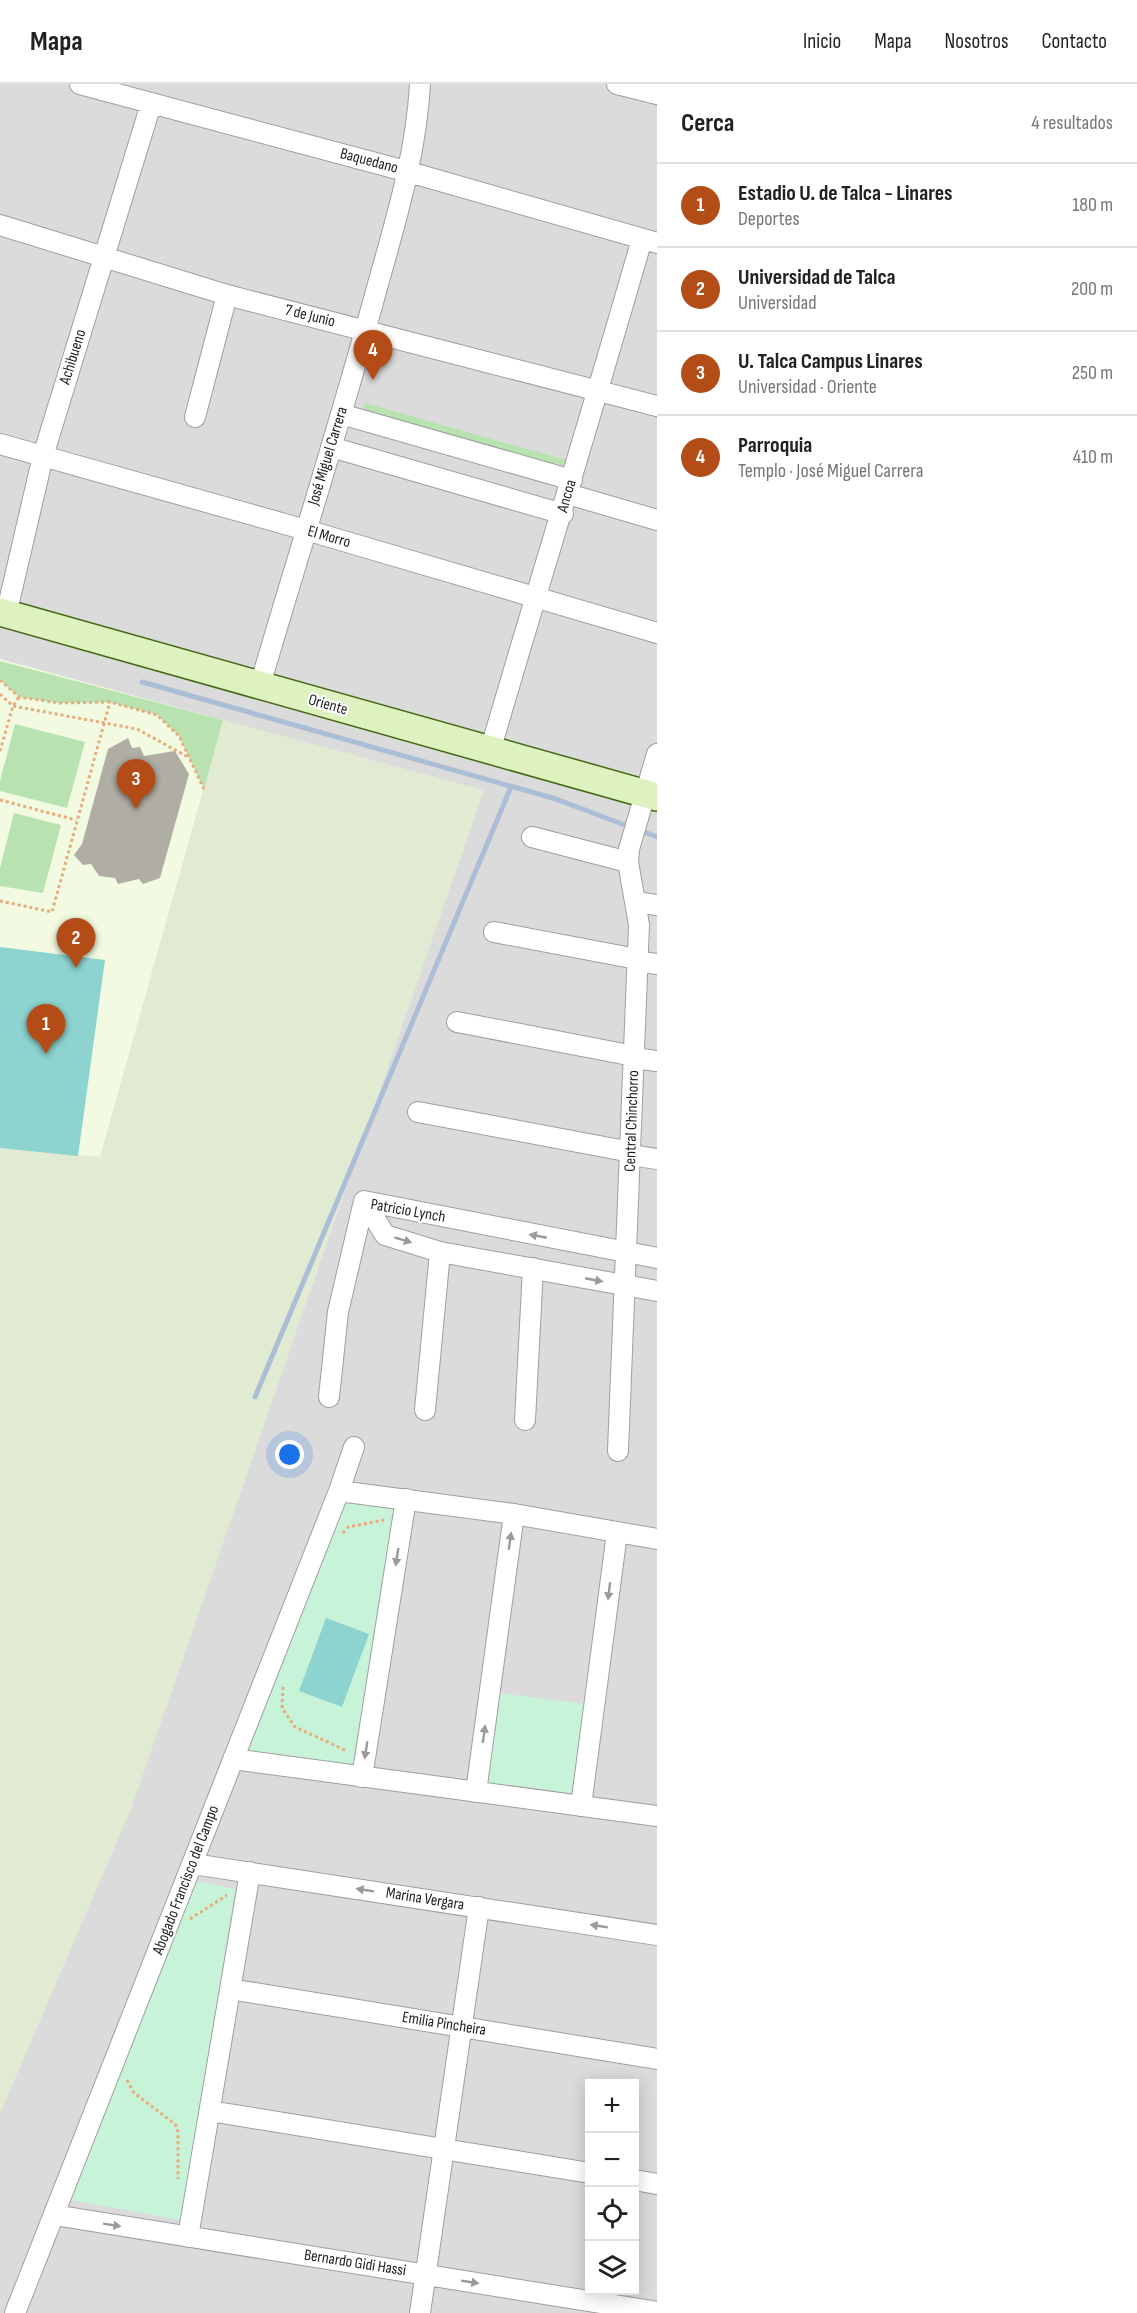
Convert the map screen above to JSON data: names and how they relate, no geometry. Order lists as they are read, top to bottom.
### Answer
{
  "streets": {
    "street": [
      "Baquedano",
      "7 de Junio",
      "Achibueno",
      "José Miguel Carrera",
      "Ancoa",
      "El Morro",
      "Oriente",
      "Central Chinchorro",
      "Patricio Lynch",
      "Abogado Francisco del Campo",
      "Marina Vergara",
      "Emilia Pincheira",
      "Bernardo Gidi Hassi"
    ]
  },
  "crossings": [
    ["Baquedano", "Achibueno"],
    ["Baquedano", "José Miguel Carrera"],
    ["Baquedano", "Ancoa"],
    ["7 de Junio", "Achibueno"],
    ["7 de Junio", "José Miguel Carrera"],
    ["7 de Junio", "Ancoa"],
    ["Achibueno", "El Morro"],
    ["Achibueno", "Oriente"],
    ["José Miguel Carrera", "El Morro"],
    ["José Miguel Carrera", "Oriente"],
    ["Ancoa", "El Morro"],
    ["Ancoa", "Oriente"],
    ["Oriente", "Central Chinchorro"],
    ["Central Chinchorro", "Patricio Lynch"],
    ["Abogado Francisco del Campo", "Marina Vergara"],
    ["Abogado Francisco del Campo", "Bernardo Gidi Hassi"]
  ],
  "page": {
    "header": "Mapa",
    "nav": [
      "Inicio",
      "Mapa",
      "Nosotros",
      "Contacto"
    ],
    "heading": ["Cerca", "4 resultados"],
    "list": [
      {
        "mark": "1",
        "name": "Estadio U. de Talca - Linares",
        "note": "Deportes",
        "value": "180 m"
      },
      {
        "mark": "2",
        "name": "Universidad de Talca",
        "note": "Universidad",
        "value": "200 m"
      },
      {
        "mark": "3",
        "name": "U. Talca Campus Linares",
        "note": "Universidad · Oriente",
        "value": "250 m"
      },
      {
        "mark": "4",
        "name": "Parroquia",
        "note": "Templo · José Miguel Carrera",
        "value": "410 m"
      }
    ],
    "pins": [
      "4",
      "3",
      "2",
      "1"
    ],
    "map_buttons": ["+", "−"]
  }
}
